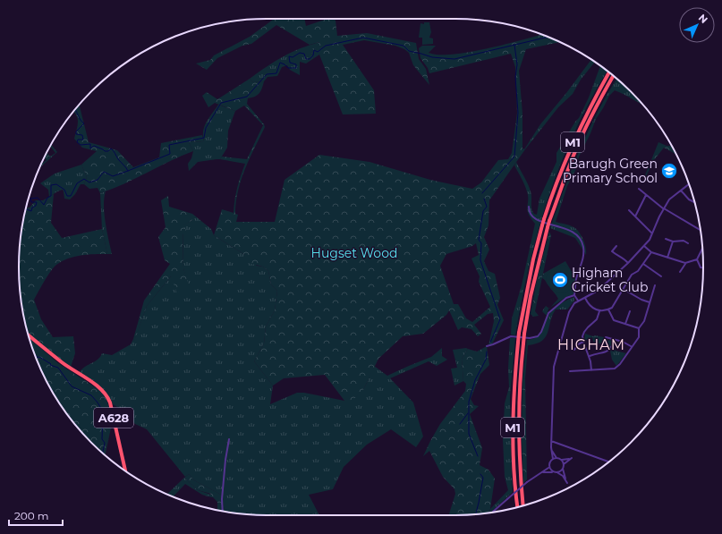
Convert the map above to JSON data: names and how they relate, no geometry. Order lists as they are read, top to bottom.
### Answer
{
  "streets": {
    "highway": ["M1", "A628"]
  },
  "districts": ["HIGHAM"],
  "parks": ["Hugset Wood"],
  "places": {
    "school or university": ["Barugh Green Primary School"],
    "sports": ["Higham Cricket Club"]
  },
  "scale_bar": "200 m",
  "north": "top right"
}
